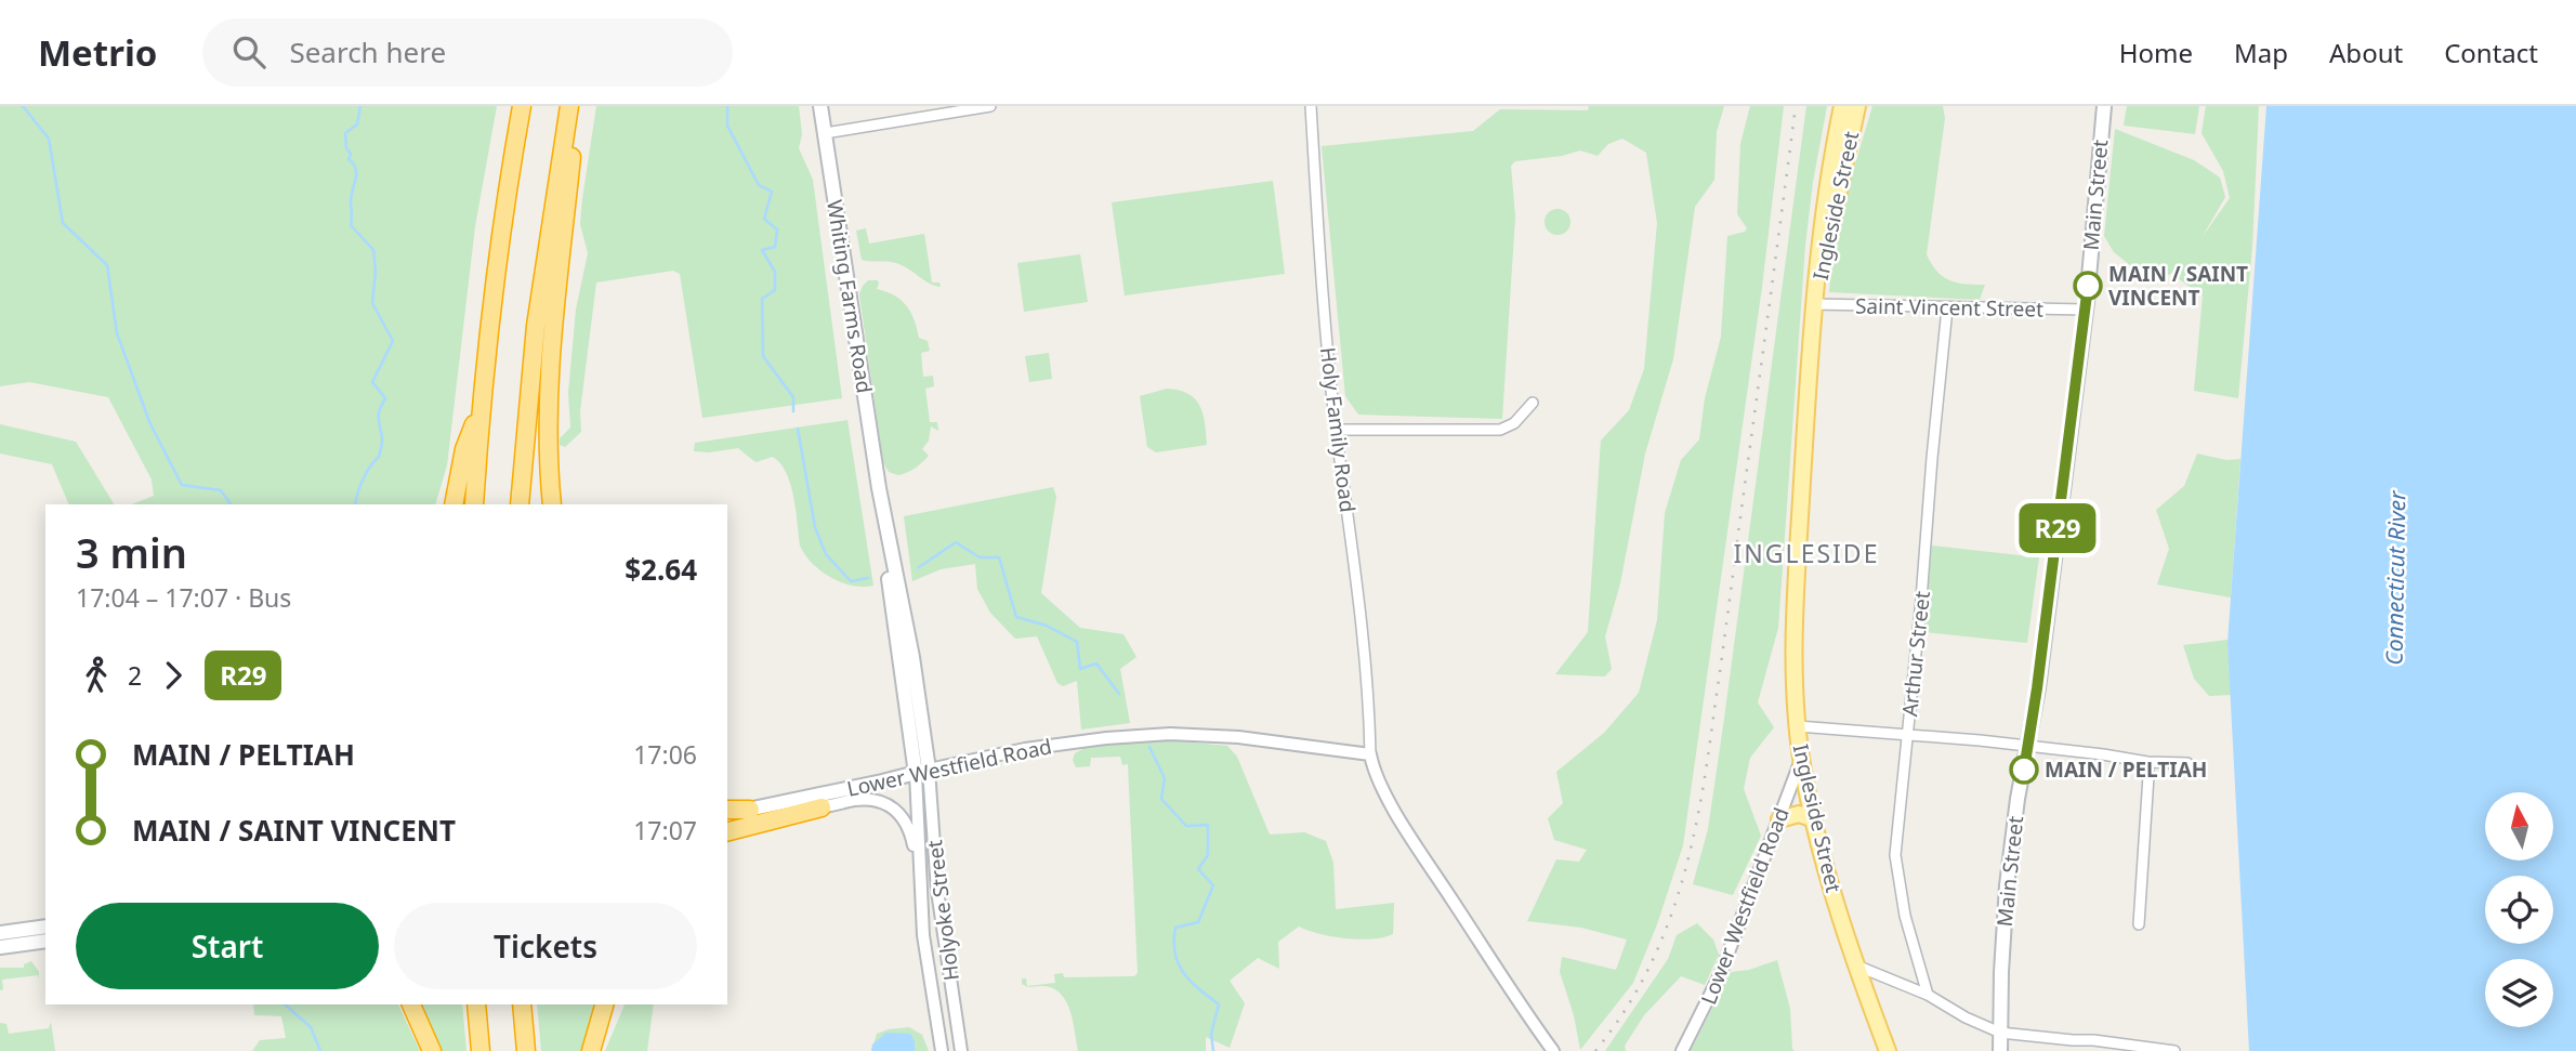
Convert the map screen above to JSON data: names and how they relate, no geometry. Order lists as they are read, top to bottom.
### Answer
{
  "streets": {
    "main road": [
      "Main Street",
      "Ingleside Street",
      "Whiting Farms Road",
      "Lower Westfield Road"
    ],
    "street": [
      "Saint Vincent Street",
      "Holy Family Road",
      "Arthur Street",
      "Holyoke Street"
    ]
  },
  "crossings": [
    ["Main Street", "Saint Vincent Street"],
    ["Ingleside Street", "Saint Vincent Street"],
    ["Ingleside Street", "Lower Westfield Road"],
    ["Whiting Farms Road", "Lower Westfield Road"],
    ["Whiting Farms Road", "Holyoke Street"],
    ["Saint Vincent Street", "Arthur Street"],
    ["Holy Family Road", "Lower Westfield Road"],
    ["Lower Westfield Road", "Holyoke Street"]
  ],
  "districts": ["INGLESIDE"],
  "water": ["Connecticut River"],
  "places": ["MAIN / SAINT VINCENT", "MAIN / PELTIAH"],
  "lines": ["bus line R29"],
  "north": "top",
  "page": {
    "header": "Metrio",
    "search": "Search here",
    "nav": [
      "Home",
      "Map",
      "About",
      "Contact"
    ],
    "on_map": "R29",
    "heading": ["3 min", "17:04 – 17:07 · Bus", "$2.64"],
    "legs": ["2", "R29"],
    "list": [
      {
        "name": "MAIN / PELTIAH",
        "value": "17:06"
      },
      {
        "name": "MAIN / SAINT VINCENT",
        "value": "17:07"
      }
    ],
    "buttons": ["Start", "Tickets"]
  }
}
